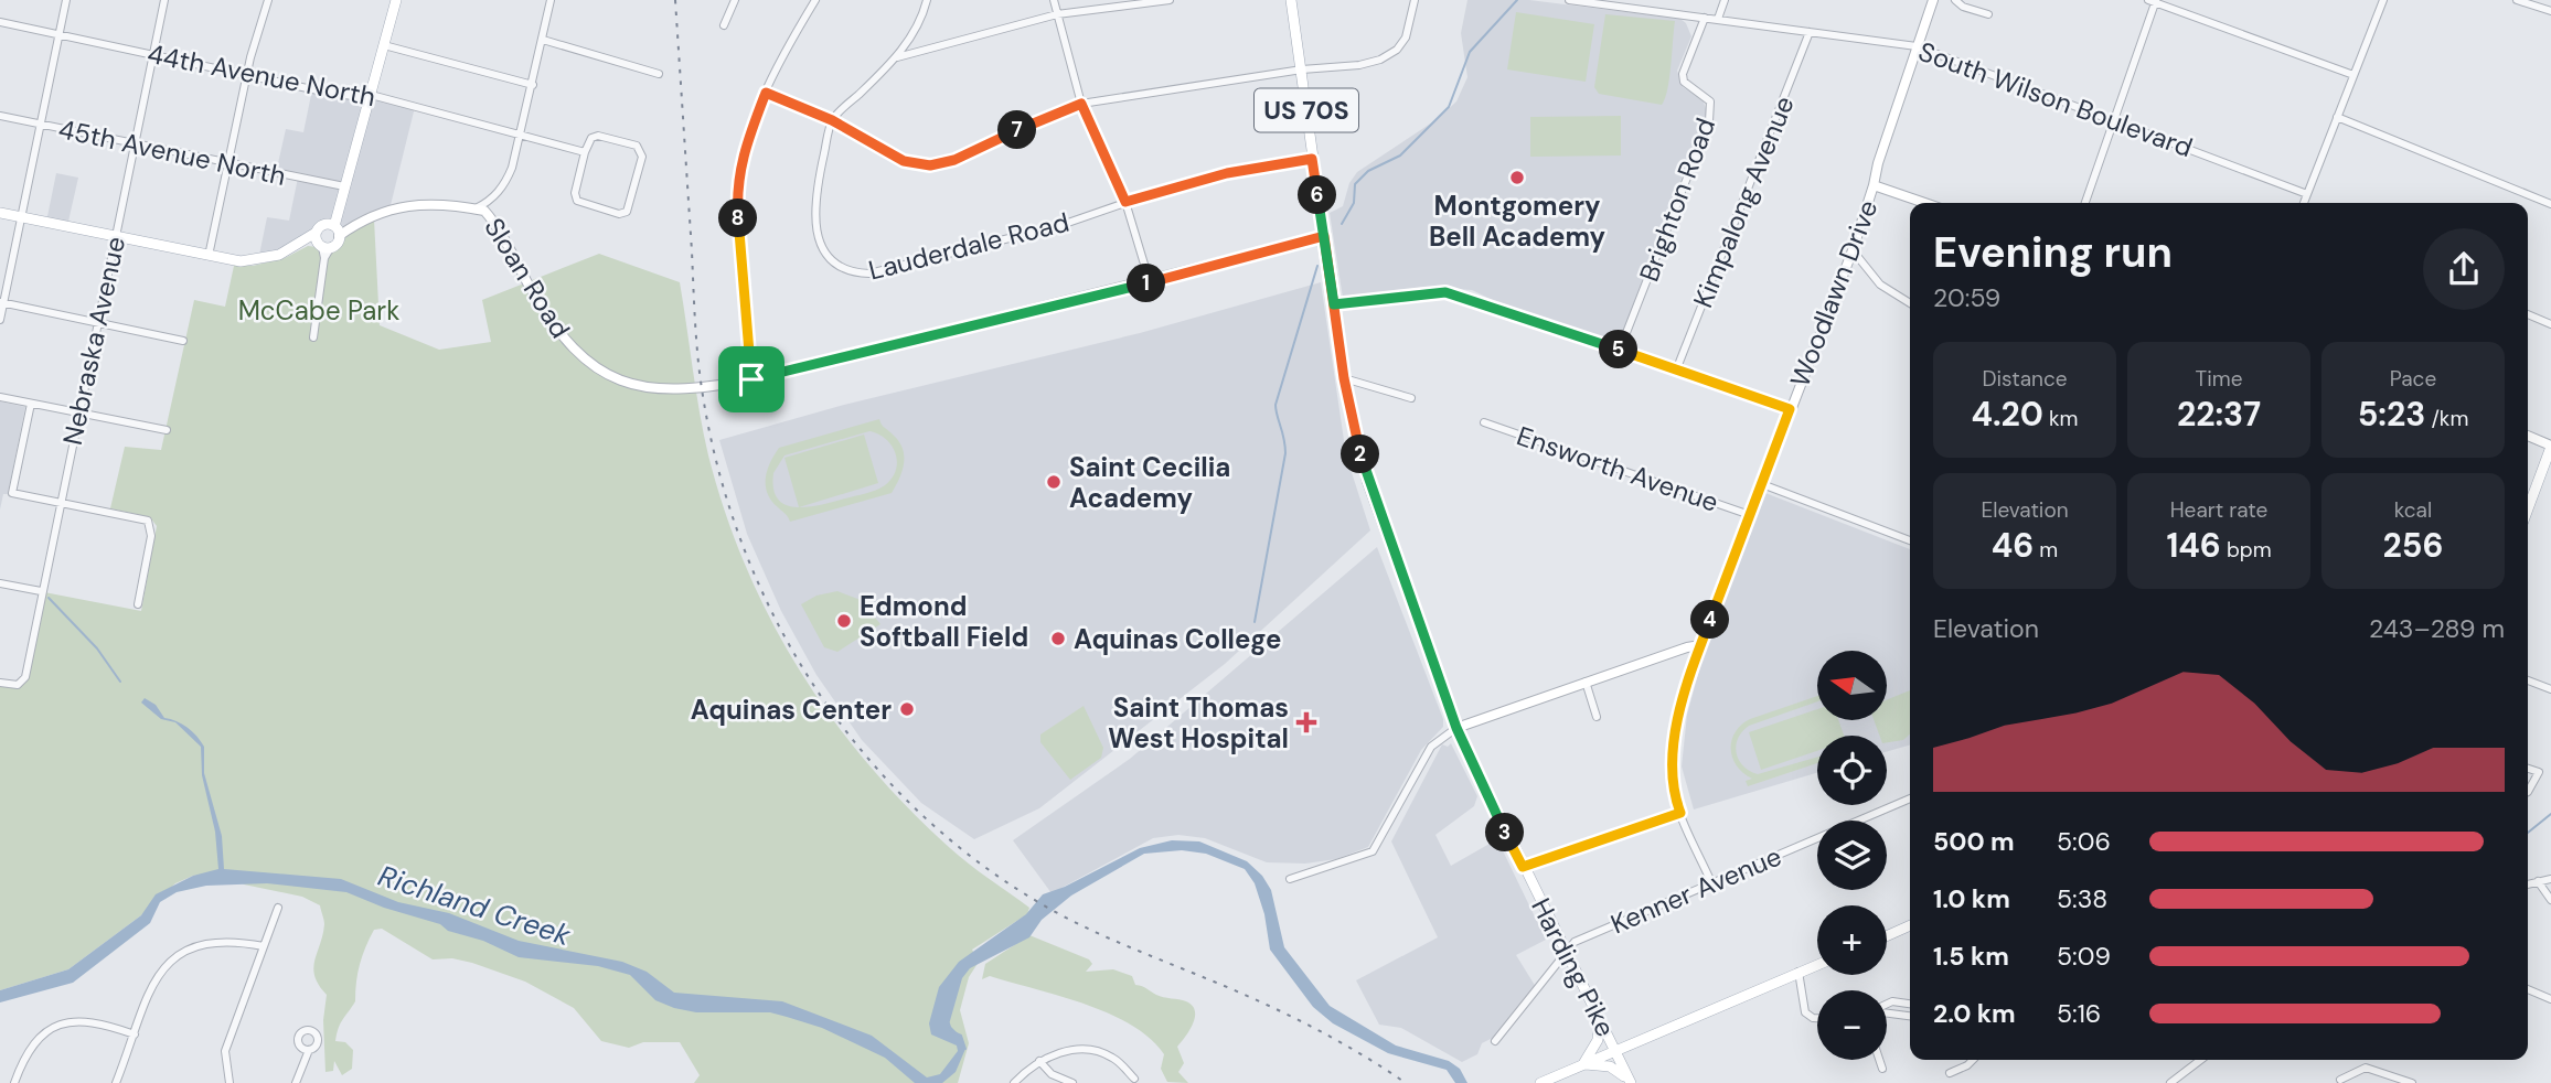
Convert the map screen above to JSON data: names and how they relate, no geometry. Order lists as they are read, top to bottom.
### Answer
{
  "streets": {
    "main road": ["US 70S", "Harding Pike"],
    "street": [
      "44th Avenue North",
      "South Wilson Boulevard",
      "45th Avenue North",
      "Brighton Road",
      "Kimpalong Avenue",
      "Lauderdale Road",
      "Sloan Road",
      "Woodlawn Drive",
      "Nebraska Avenue",
      "Ensworth Avenue",
      "Kenner Avenue"
    ]
  },
  "crossings": [
    ["44th Avenue North", "Nebraska Avenue"],
    ["South Wilson Boulevard", "Brighton Road"],
    ["South Wilson Boulevard", "Kimpalong Avenue"],
    ["South Wilson Boulevard", "Woodlawn Drive"],
    ["US 70S", "Lauderdale Road"],
    ["US 70S", "Sloan Road"],
    ["US 70S", "Harding Pike"],
    ["45th Avenue North", "Nebraska Avenue"],
    ["Sloan Road", "Harding Pike"],
    ["Woodlawn Drive", "Ensworth Avenue"],
    ["Kenner Avenue", "Harding Pike"]
  ],
  "water": ["Richland Creek"],
  "parks": ["McCabe Park"],
  "places": {
    "other": [
      "Montgomery Bell Academy",
      "Saint Cecilia Academy",
      "Edmond Softball Field",
      "Aquinas College",
      "Aquinas Center"
    ],
    "health": ["Saint Thomas West Hospital"]
  },
  "north": "left",
  "page": {
    "pins": [
      "7",
      "6",
      "8",
      "1",
      "5",
      "2",
      "4",
      "3"
    ],
    "heading": ["Evening run", "20:59"],
    "stats": [
      ["Distance", "4.20 km"],
      ["Time", "22:37"],
      ["Pace", "5:23 /km"],
      ["Elevation", "46 m"],
      ["Heart rate", "146 bpm"],
      ["kcal", "256"]
    ],
    "chart": ["Elevation", "243–289 m"],
    "map_buttons": ["+", "−"],
    "list": [
      {
        "name": "500 m",
        "note": "5:06"
      },
      {
        "name": "1.0 km",
        "note": "5:38"
      },
      {
        "name": "1.5 km",
        "note": "5:09"
      },
      {
        "name": "2.0 km",
        "note": "5:16"
      }
    ]
  }
}
